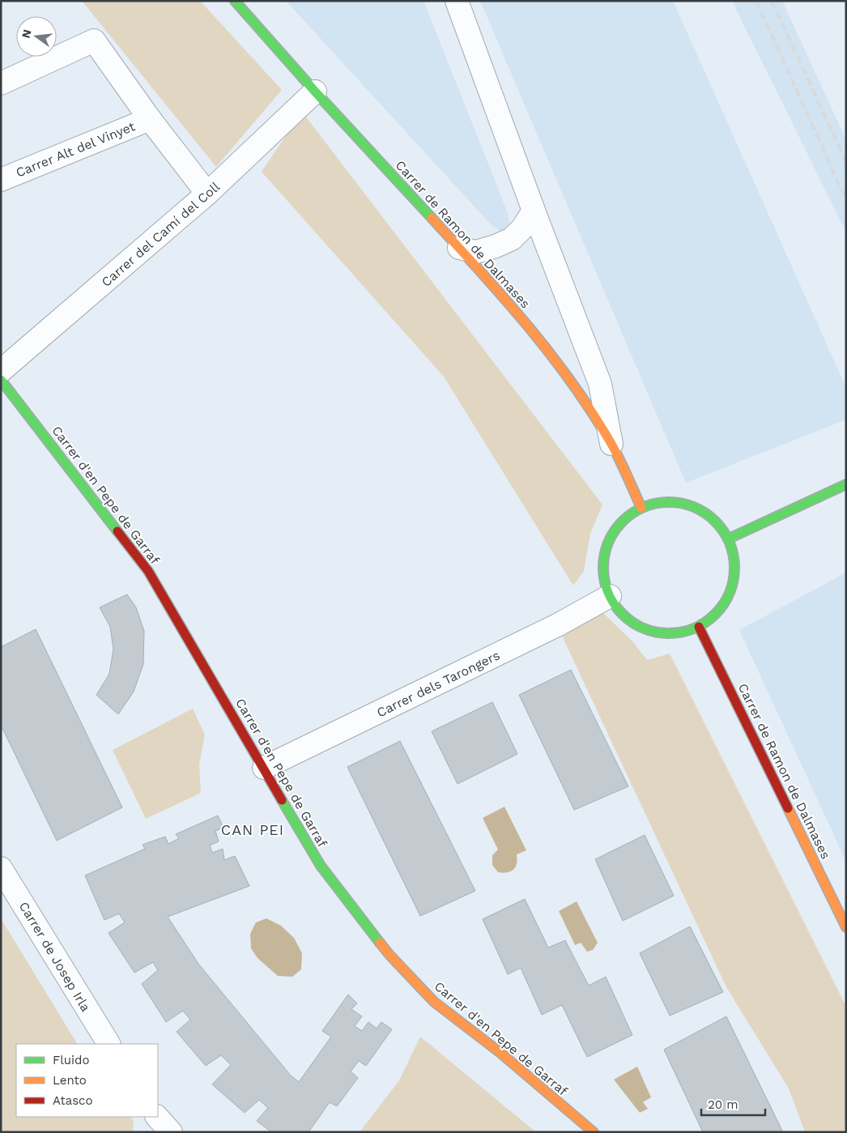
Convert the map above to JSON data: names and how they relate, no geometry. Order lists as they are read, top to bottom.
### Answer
{
  "streets": {
    "street": [
      "Carrer Alt del Vinyet",
      "Carrer del Camí del Coll",
      "Carrer de Ramon de Dalmases",
      "Carrer d'en Pepe de Garraf",
      "Carrer dels Tarongers",
      "Carrer de Josep Irla"
    ]
  },
  "crossings": [
    ["Carrer del Camí del Coll", "Carrer de Ramon de Dalmases"],
    ["Carrer de Ramon de Dalmases", "Carrer dels Tarongers"],
    ["Carrer d'en Pepe de Garraf", "Carrer dels Tarongers"]
  ],
  "districts": ["CAN PEI"],
  "legend": ["Fluido", "Lento", "Atasco"],
  "scale_bar": "20 m",
  "north": "left"
}
